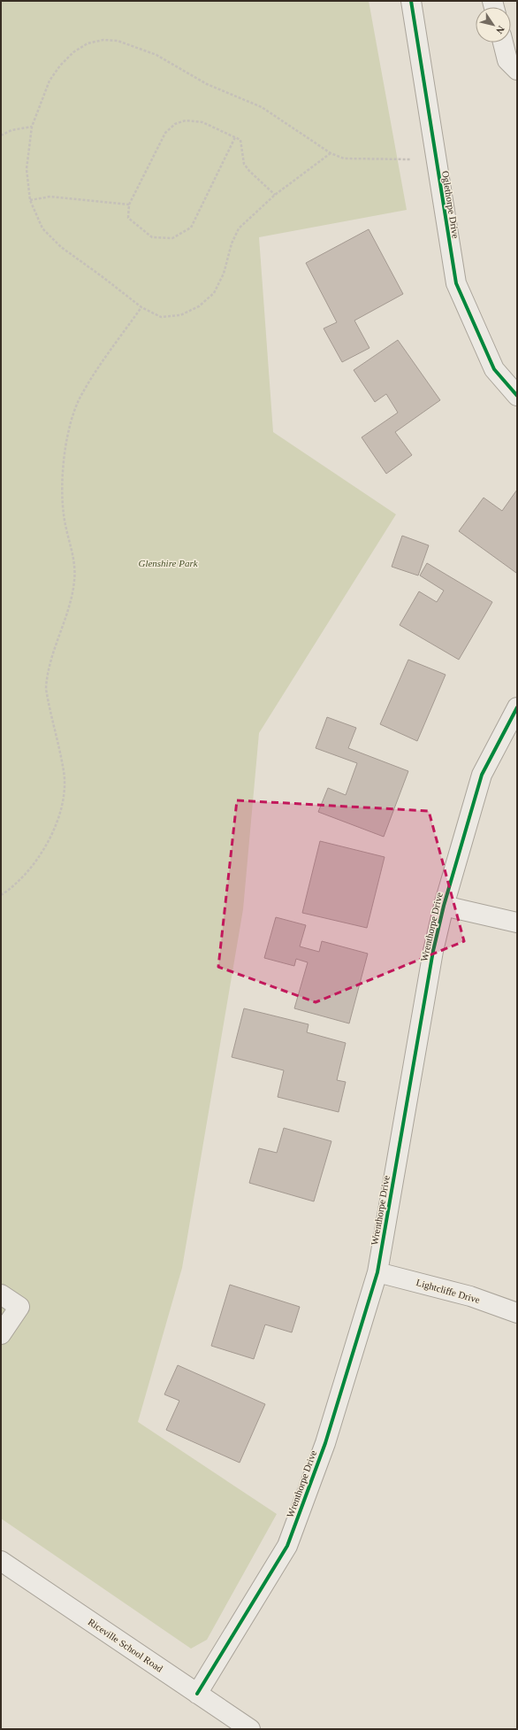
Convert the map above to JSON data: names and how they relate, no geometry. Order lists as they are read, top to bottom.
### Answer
{
  "streets": {
    "street": [
      "Oglethorpe Drive",
      "Wrenthorpe Drive",
      "Lightcliffe Drive",
      "Riceville School Road"
    ]
  },
  "crossings": [
    ["Wrenthorpe Drive", "Lightcliffe Drive"],
    ["Wrenthorpe Drive", "Riceville School Road"]
  ],
  "parks": ["Glenshire Park"],
  "north": "bottom right"
}
